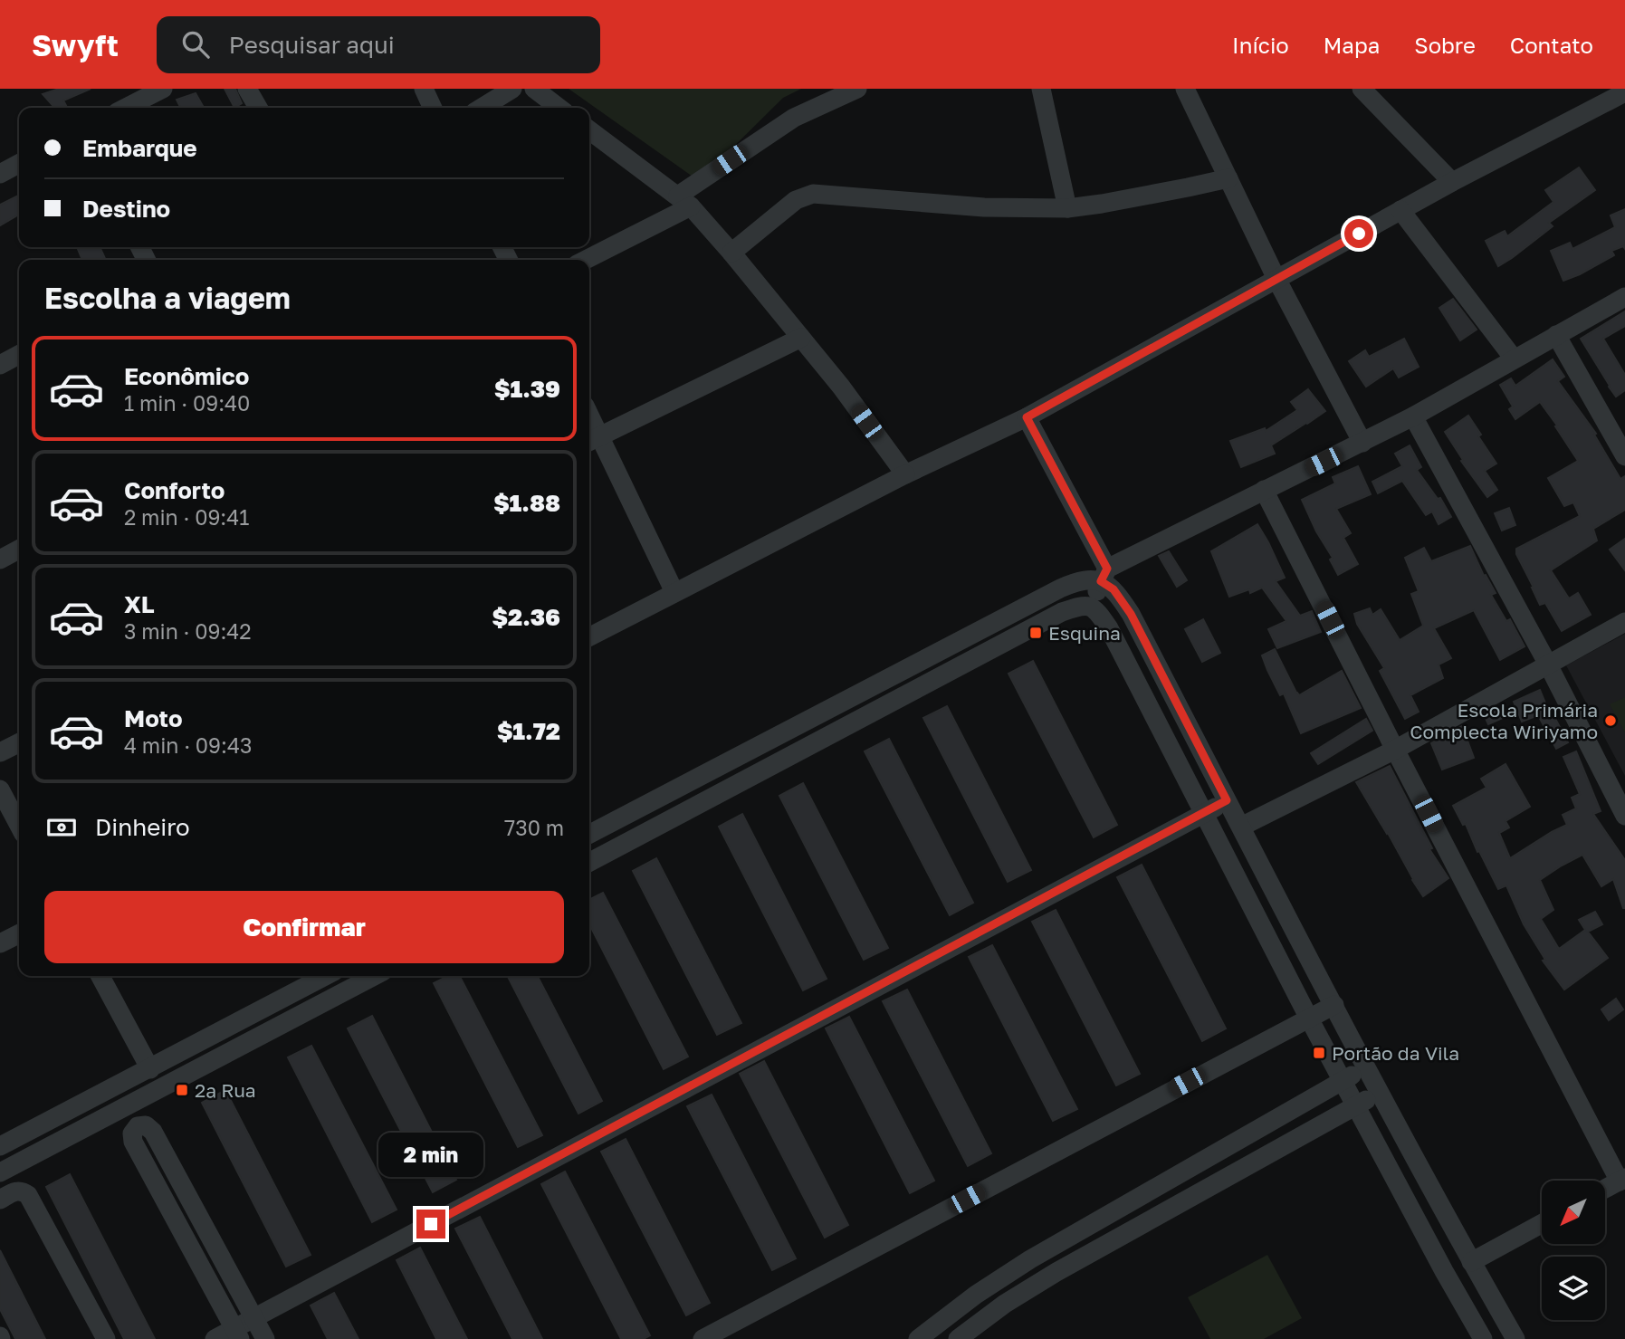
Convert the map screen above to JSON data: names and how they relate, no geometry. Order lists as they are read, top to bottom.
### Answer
{
  "places": {
    "transit": ["Esquina", "Portão da Vila", "2ª Rua"],
    "other": ["Escola Primária Complecta Wiriyamo"]
  },
  "north": "bottom left",
  "page": {
    "header": "Swyft",
    "search": "Pesquisar aqui",
    "nav": [
      "Início",
      "Mapa",
      "Sobre",
      "Contato"
    ],
    "banner": ["Embarque", "Destino"],
    "heading": "Escolha a viagem",
    "list": [
      {
        "name": "Econômico",
        "note": "1 min · 09:40",
        "value": "$1.39"
      },
      {
        "name": "Conforto",
        "note": "2 min · 09:41",
        "value": "$1.88"
      },
      {
        "name": "XL",
        "note": "3 min · 09:42",
        "value": "$2.36"
      },
      {
        "name": "Moto",
        "note": "4 min · 09:43",
        "value": "$1.72"
      }
    ],
    "pay": ["Dinheiro", "730 m"],
    "buttons": "Confirmar",
    "bubble": "2 min"
  }
}
